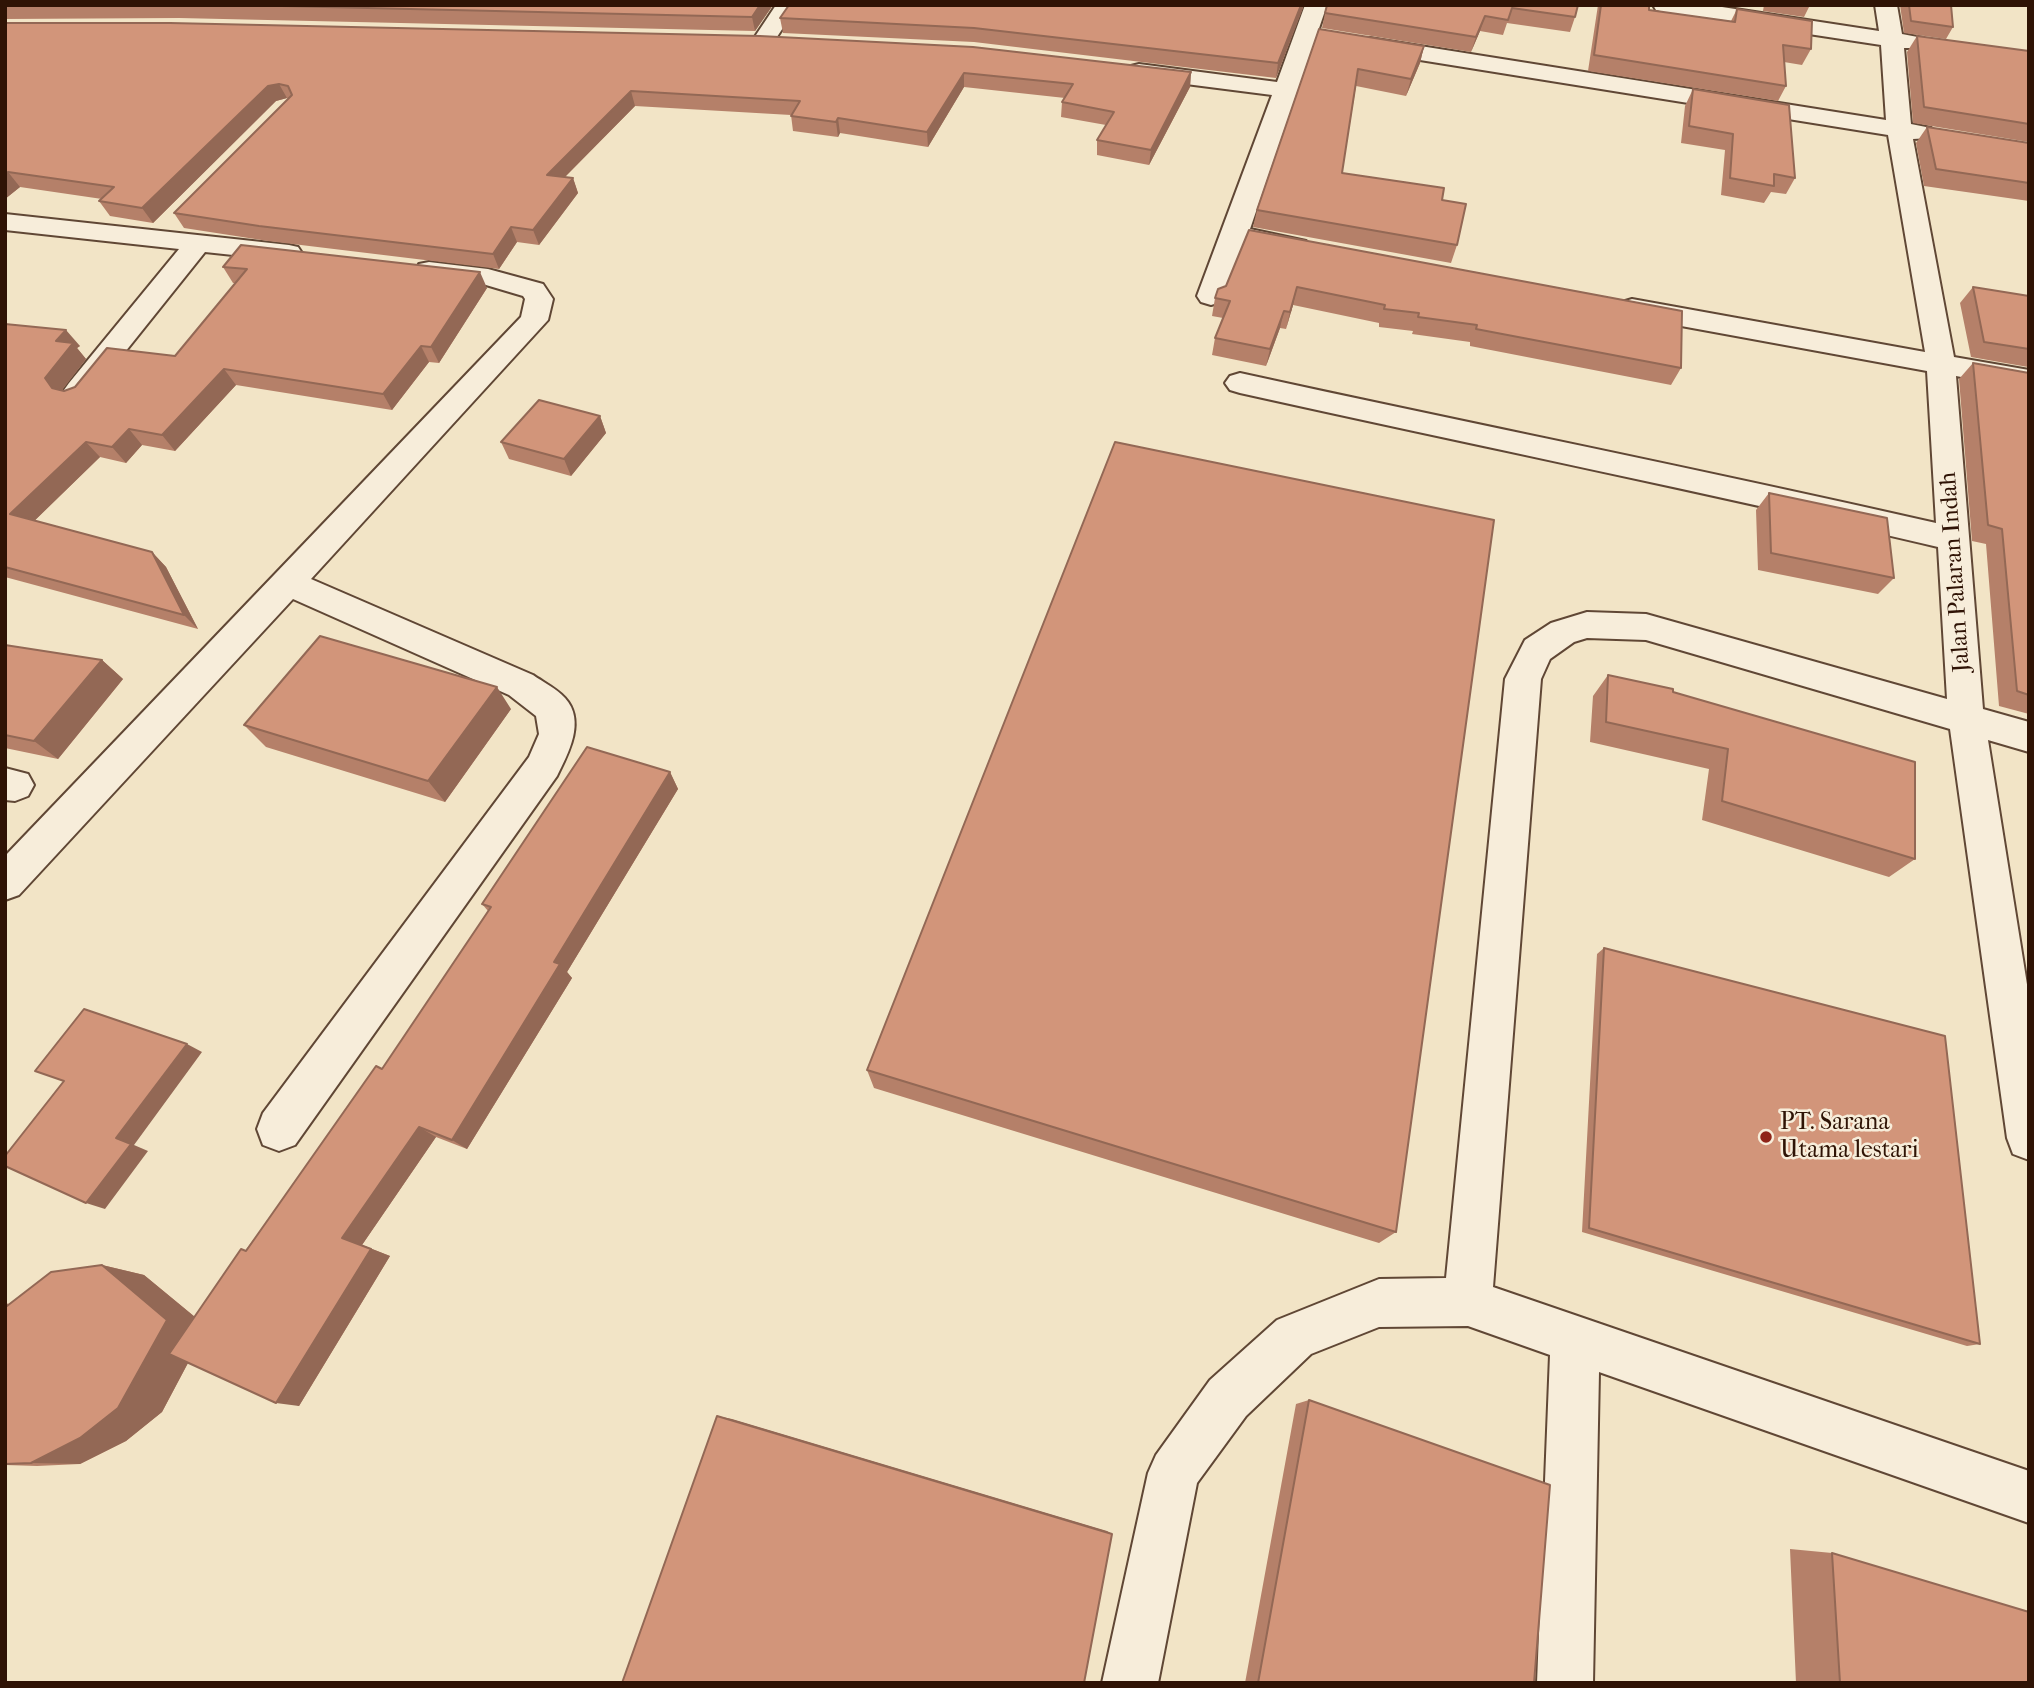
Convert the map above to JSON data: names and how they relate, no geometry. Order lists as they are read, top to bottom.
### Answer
{
  "streets": {
    "street": ["Jalan Palaran Indah"]
  },
  "places": ["PT. Sarana Utama lestari"]
}
